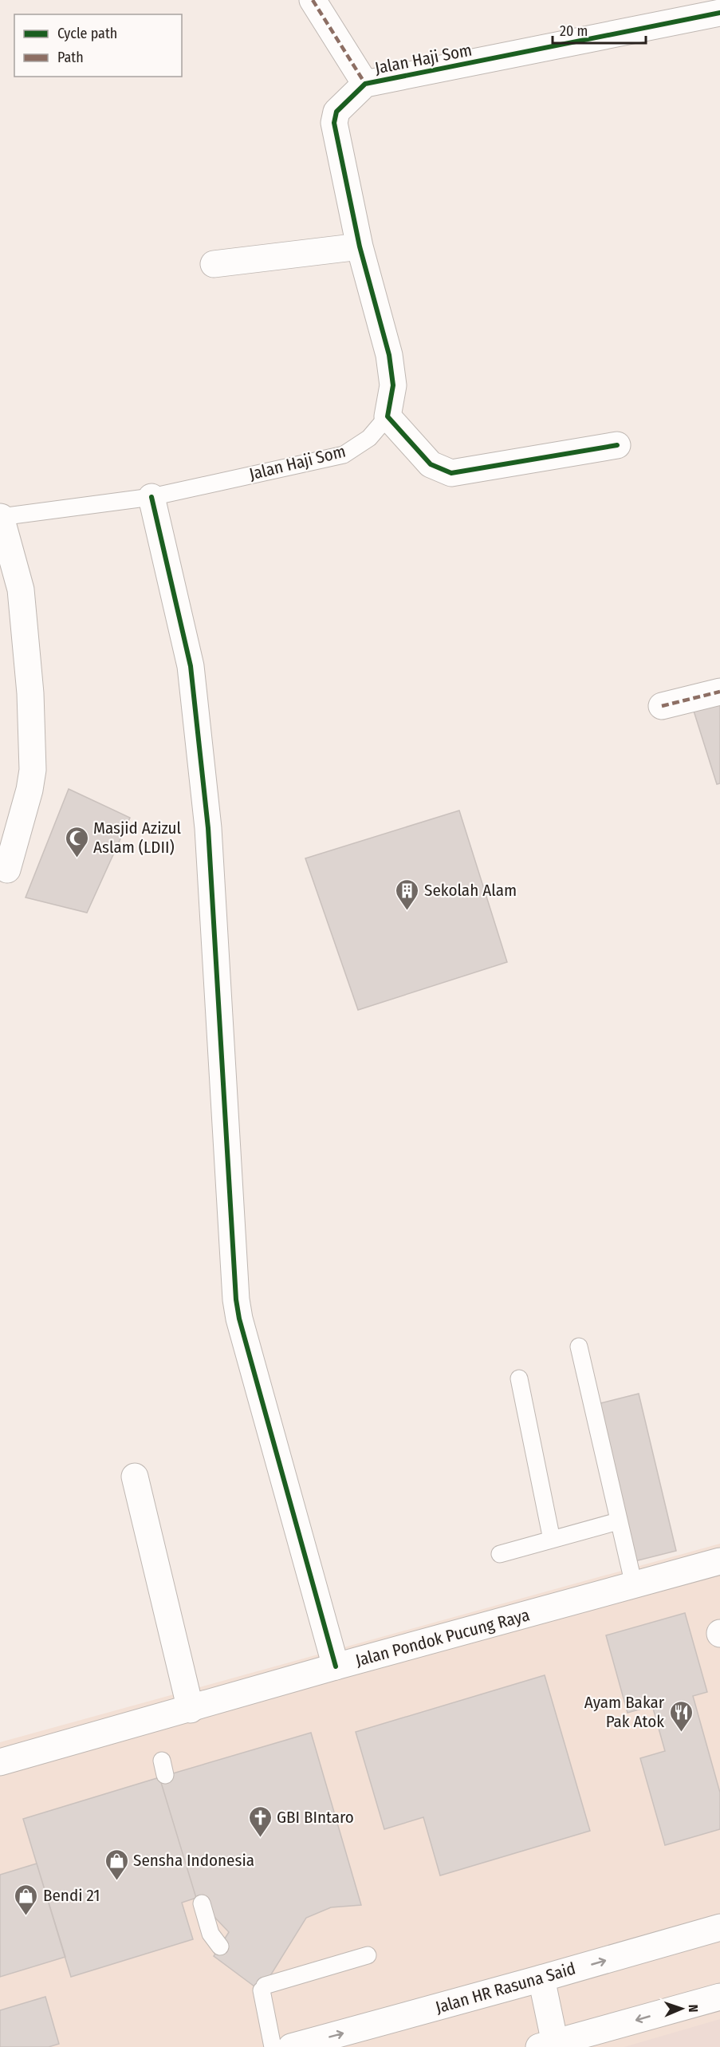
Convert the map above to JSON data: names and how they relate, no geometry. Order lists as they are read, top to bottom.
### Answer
{
  "streets": {
    "street": ["Jalan Haji Som", "Jalan Pondok Pucung Raya", "Jalan HR Rasuna Said"]
  },
  "places": {
    "mosque": ["Masjid Azizul Aslam (LDII)"],
    "building": ["Sekolah Alam"],
    "restaurant": ["Ayam Bakar Pak Atok"],
    "church": ["GBI BIntaro"],
    "shop": ["Sensha Indonesia", "Bendi 21"]
  },
  "legend": ["Cycle path", "Path"],
  "scale_bar": "20 m",
  "north": "right"
}
